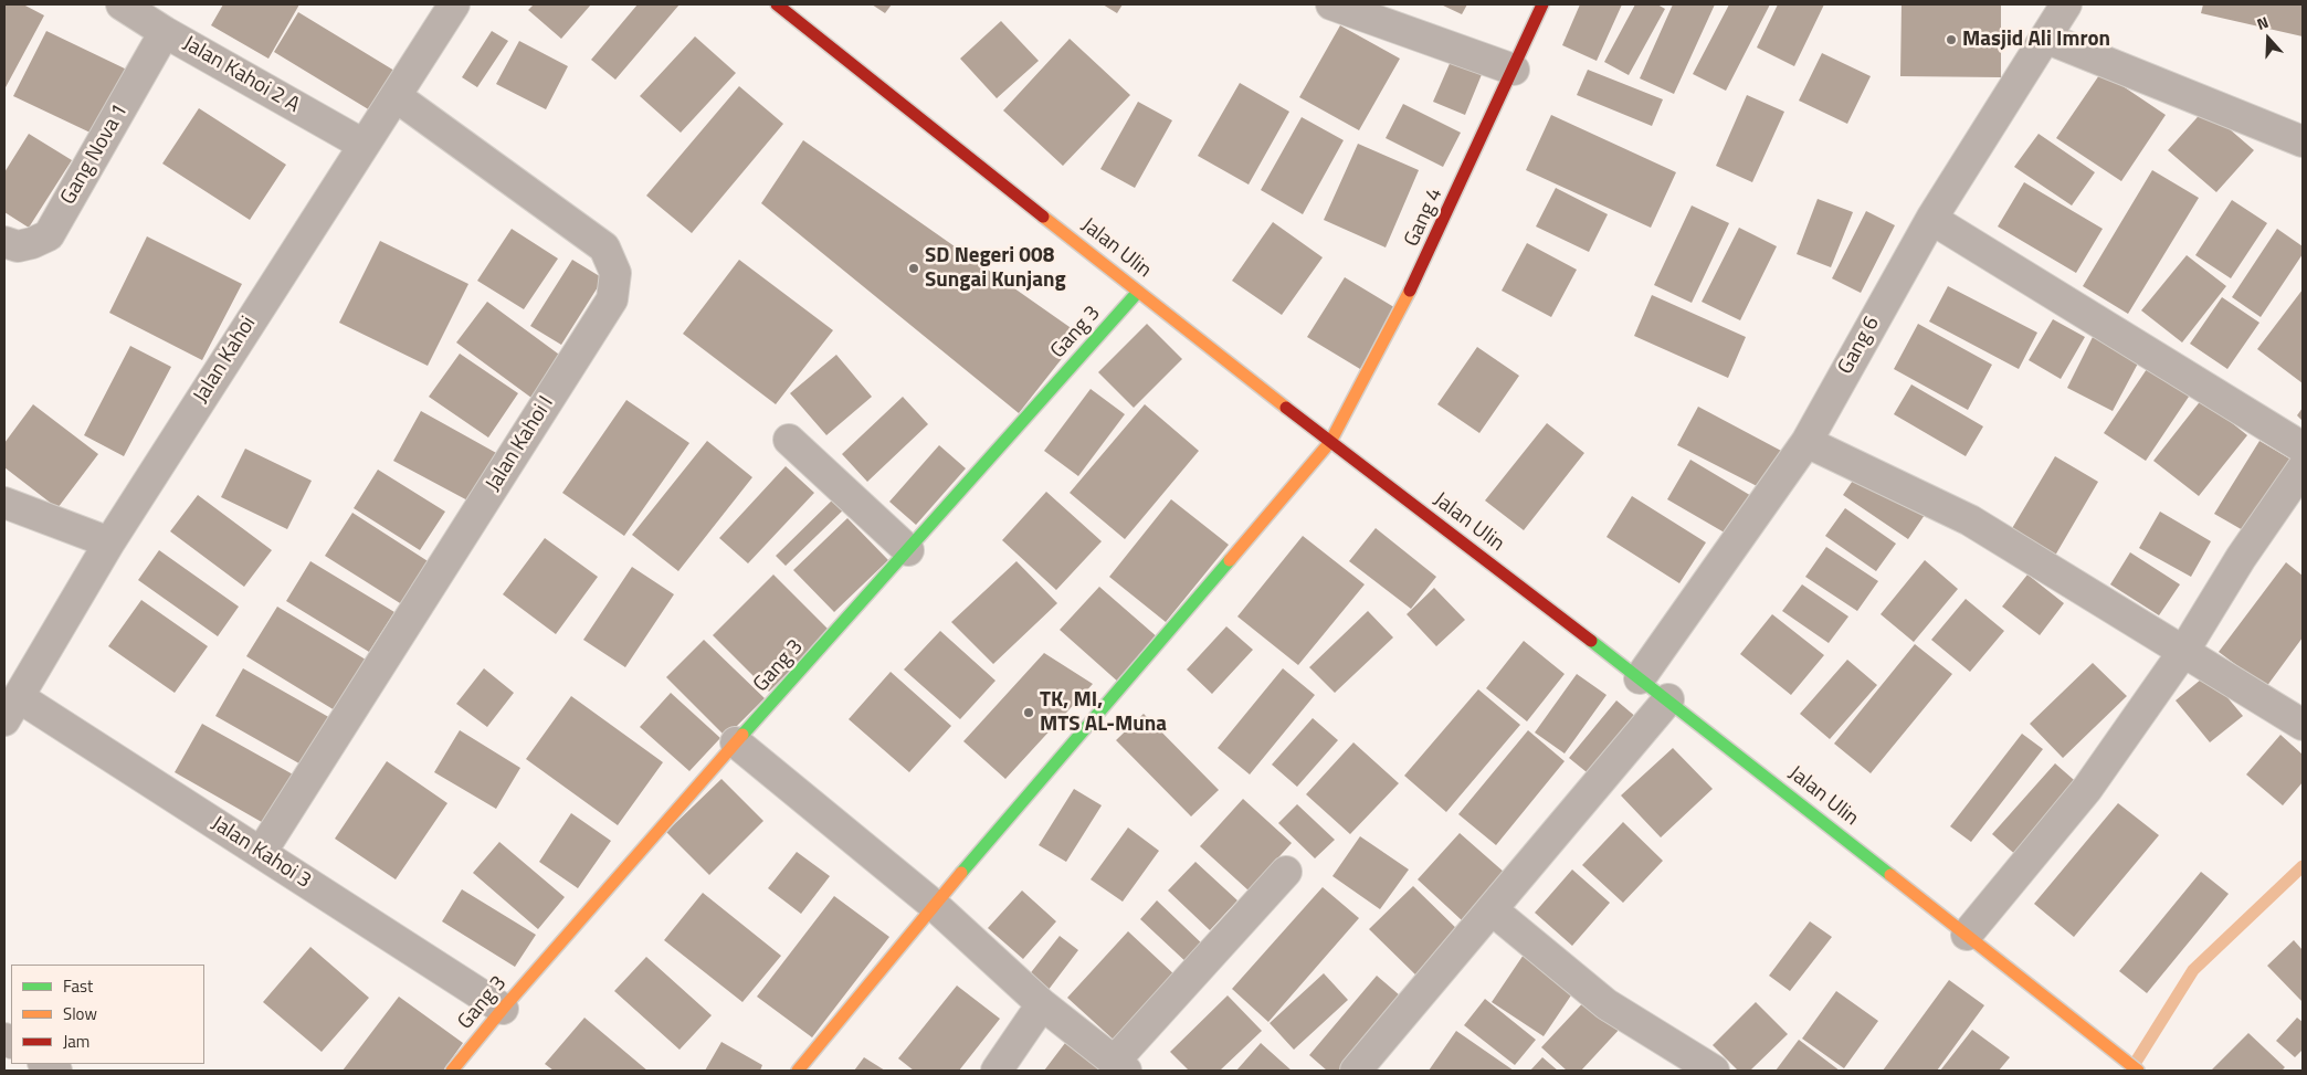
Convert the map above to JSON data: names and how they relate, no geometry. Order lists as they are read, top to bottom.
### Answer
{
  "streets": {
    "street": [
      "Jalan Kahoi 2 A",
      "Gang Nova 1",
      "Gang 4",
      "Jalan Ulin",
      "Gang 3",
      "Gang 6",
      "Jalan Kahoi",
      "Jalan Kahoi I",
      "Jalan Kahoi 3"
    ]
  },
  "crossings": [
    ["Jalan Kahoi 2 A", "Gang Nova 1"],
    ["Jalan Kahoi 2 A", "Jalan Kahoi"],
    ["Gang 4", "Jalan Ulin"],
    ["Jalan Ulin", "Gang 3"],
    ["Jalan Ulin", "Gang 6"],
    ["Gang 3", "Jalan Kahoi 3"],
    ["Jalan Kahoi", "Jalan Kahoi I"],
    ["Jalan Kahoi", "Jalan Kahoi 3"],
    ["Jalan Kahoi I", "Jalan Kahoi 3"]
  ],
  "places": ["Masjid Ali Imron", "SD Negeri 008 Sungai Kunjang", "TK, MI, MTS AL-Muna"],
  "legend": ["Fast", "Slow", "Jam"],
  "north": "top"
}
